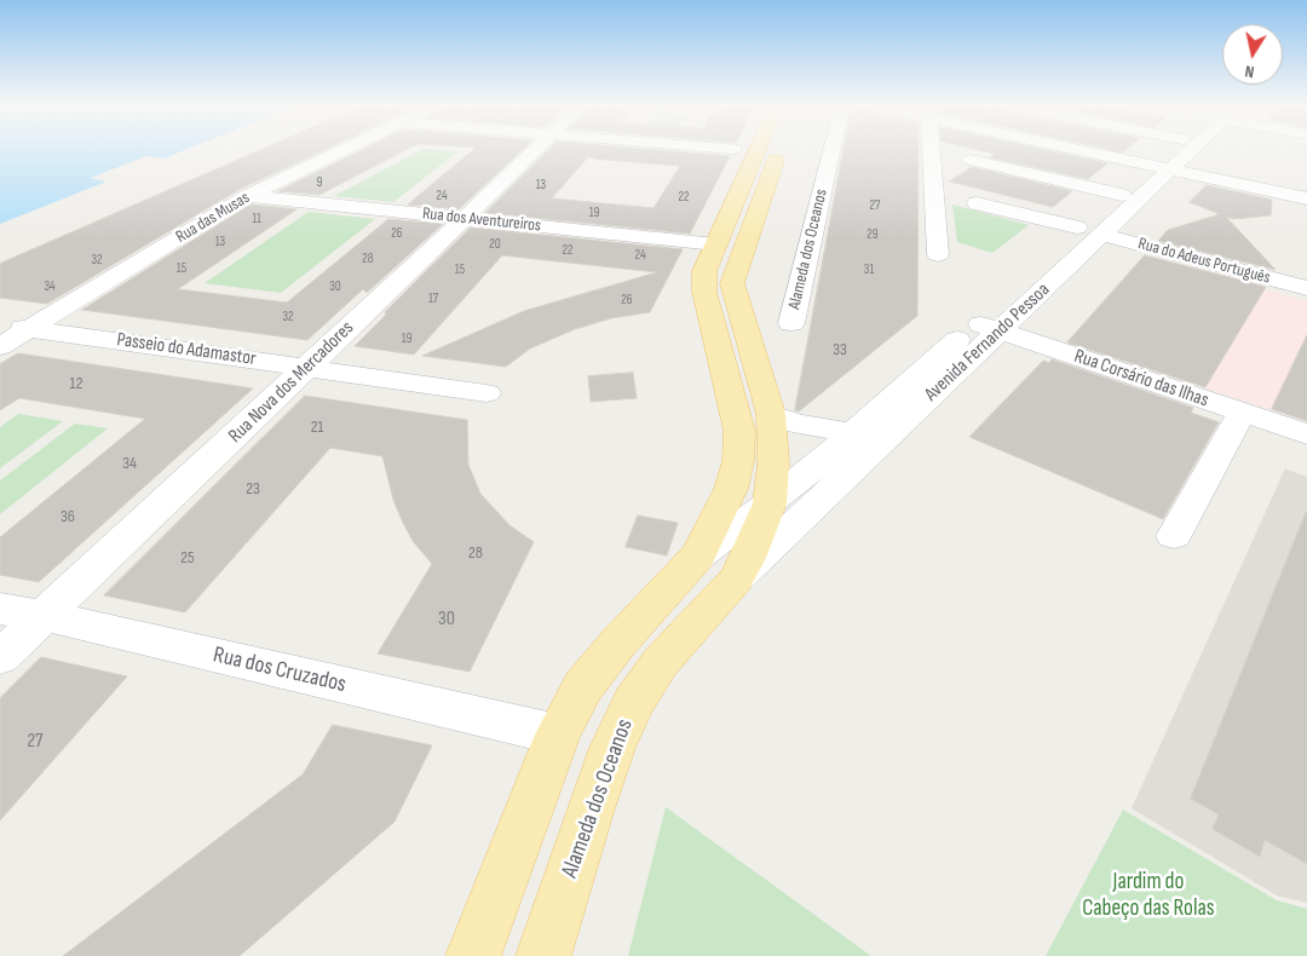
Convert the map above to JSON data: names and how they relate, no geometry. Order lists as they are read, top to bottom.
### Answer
{
  "streets": {
    "main road": ["Alameda dos Oceanos"],
    "street": [
      "Rua das Musas",
      "Rua dos Aventureiros",
      "Rua do Adeus Português",
      "Avenida Fernando Pessoa",
      "Passeio do Adamastor",
      "Rua Corsário das Ilhas",
      "Rua Nova dos Mercadores",
      "Rua dos Cruzados"
    ]
  },
  "crossings": [
    ["Rua das Musas", "Rua dos Aventureiros"],
    ["Rua das Musas", "Passeio do Adamastor"],
    ["Rua dos Aventureiros", "Rua Nova dos Mercadores"],
    ["Alameda dos Oceanos", "Avenida Fernando Pessoa"],
    ["Rua do Adeus Português", "Avenida Fernando Pessoa"],
    ["Avenida Fernando Pessoa", "Rua Corsário das Ilhas"],
    ["Passeio do Adamastor", "Rua Nova dos Mercadores"],
    ["Rua Nova dos Mercadores", "Rua dos Cruzados"]
  ],
  "parks": ["Jardim do Cabeço das Rolas"],
  "house_numbers": [
    "9",
    "13",
    "24",
    "22",
    "27",
    "19",
    "11",
    "26",
    "29",
    "13",
    "20",
    "22",
    "24",
    "28",
    "32",
    "15",
    "15",
    "31",
    "34",
    "30",
    "17",
    "26",
    "32",
    "19",
    "33",
    "12",
    "21",
    "34",
    "23",
    "36",
    "28",
    "25",
    "30",
    "27"
  ],
  "north": "bottom"
}
